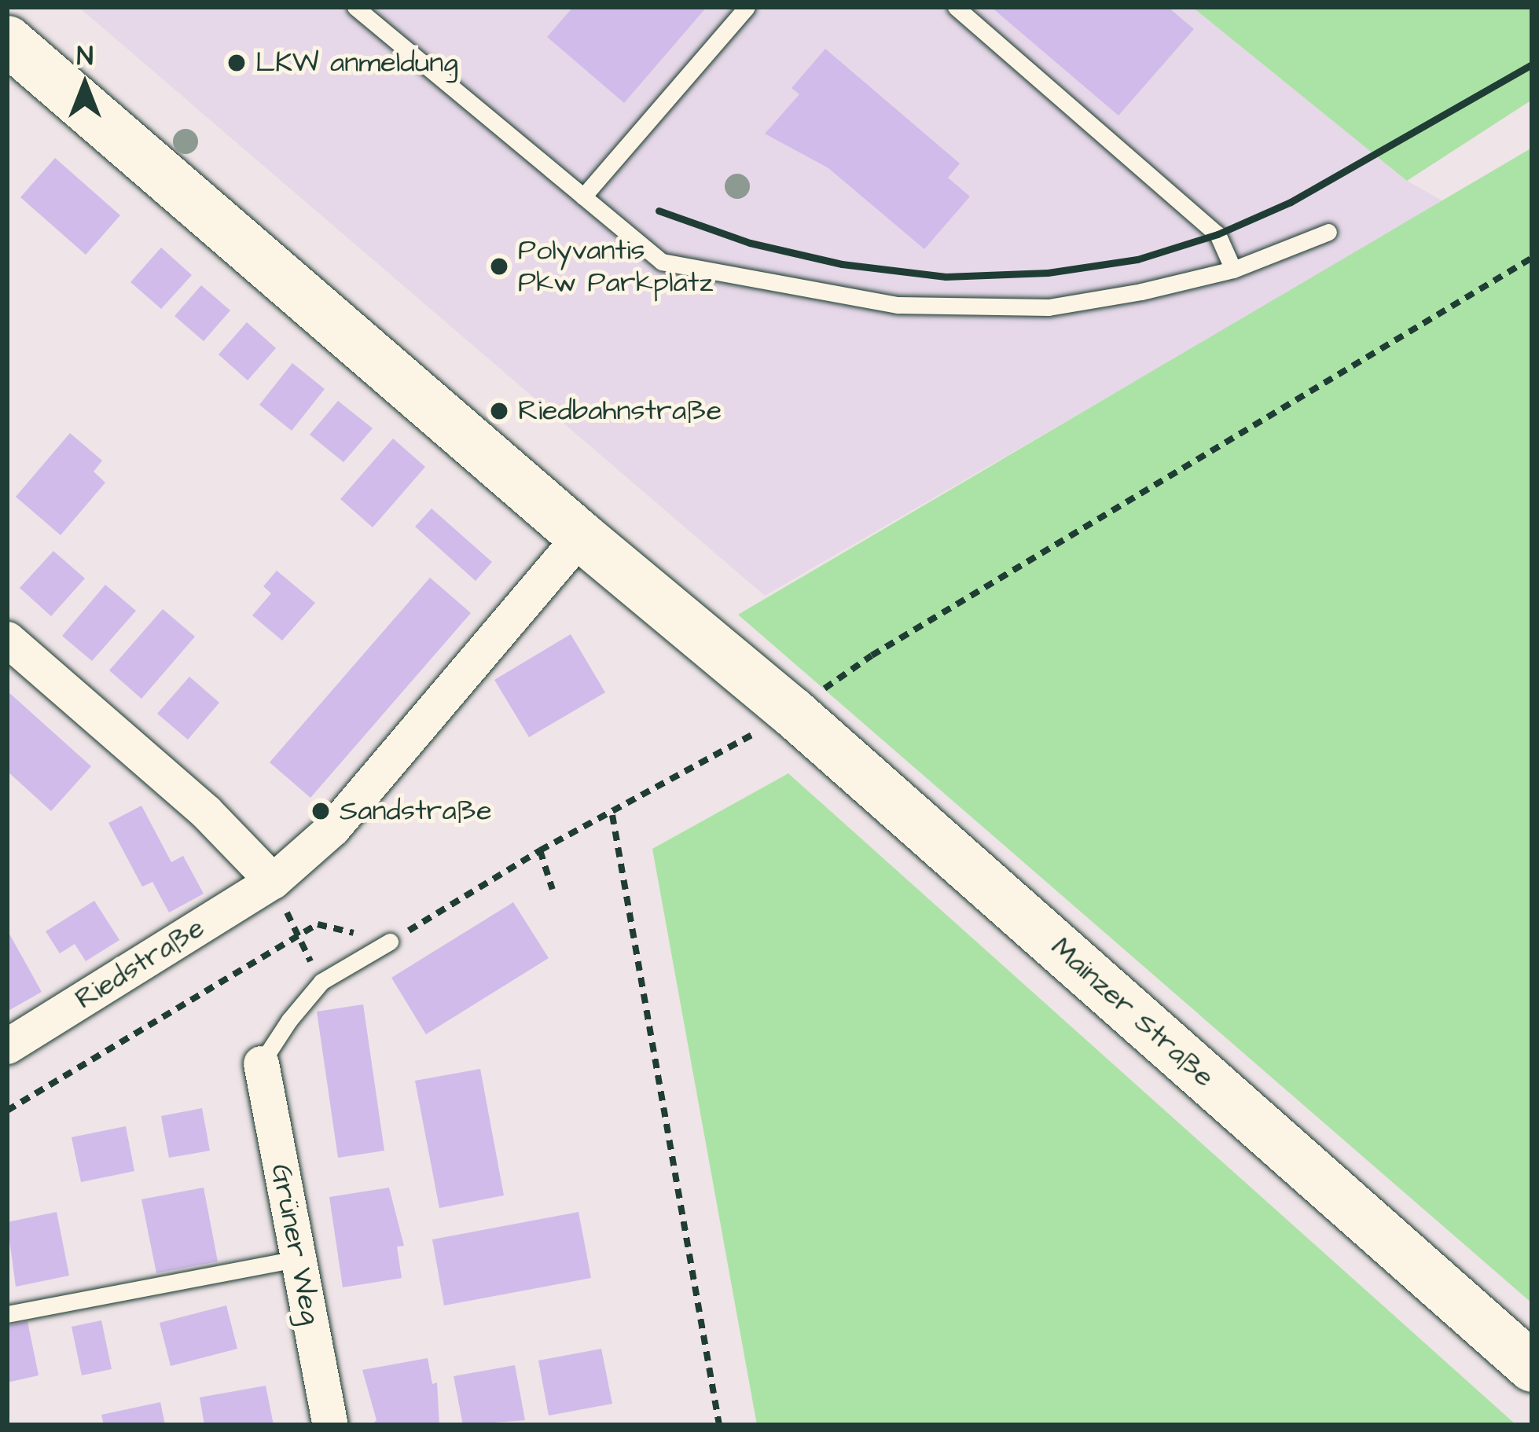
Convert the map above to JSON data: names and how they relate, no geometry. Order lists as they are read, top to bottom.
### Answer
{
  "streets": {
    "main road": ["Mainzer Straße"],
    "street": ["Riedstraße", "Grüner Weg"]
  },
  "places": [
    "LKW anmeldung",
    "Polyvantis Pkw Parkplatz",
    "Riedbahnstraße",
    "Sandstraße"
  ],
  "north": "top"
}
